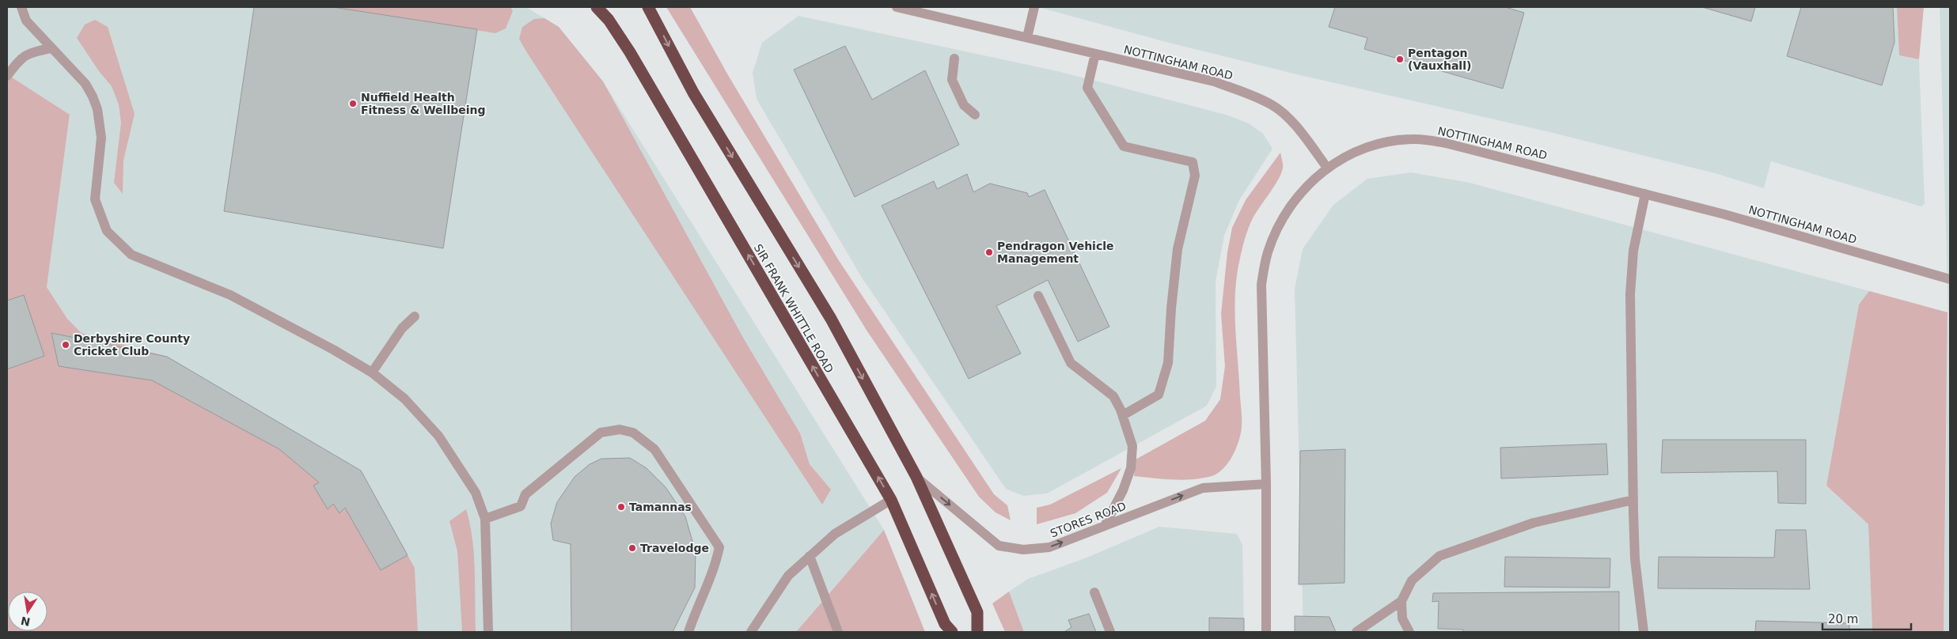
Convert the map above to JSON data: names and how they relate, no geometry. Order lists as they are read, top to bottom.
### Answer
{
  "streets": {
    "highway": ["SIR FRANK WHITTLE ROAD"],
    "street": ["NOTTINGHAM ROAD", "STORES ROAD"]
  },
  "one_way": ["STORES ROAD"],
  "places": [
    "Pentagon (Vauxhall)",
    "Nuffield Health Fitness & Wellbeing",
    "Pendragon Vehicle Management",
    "Derbyshire County Cricket Club",
    "Tamannas",
    "Travelodge"
  ],
  "scale_bar": "20 m",
  "north": "bottom"
}
